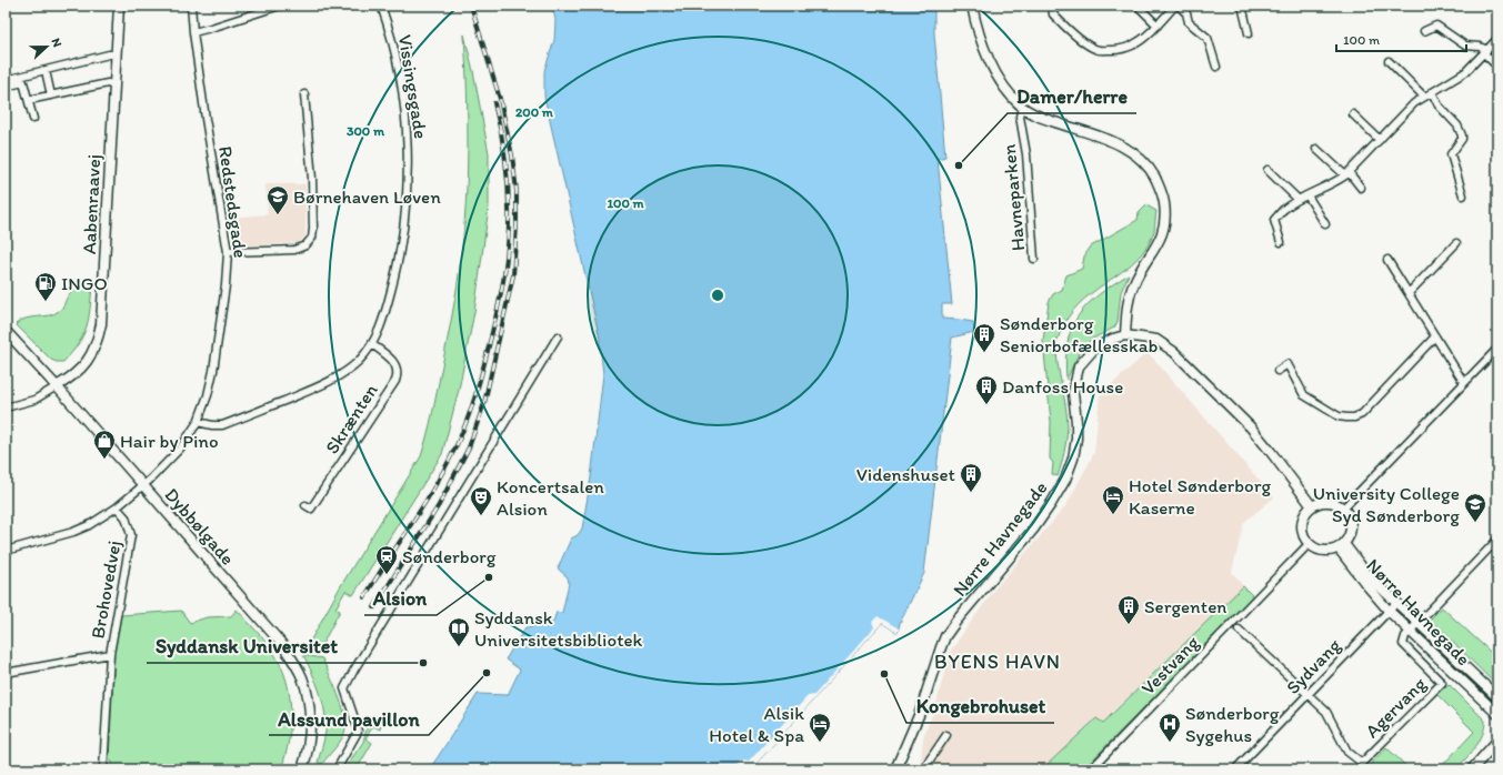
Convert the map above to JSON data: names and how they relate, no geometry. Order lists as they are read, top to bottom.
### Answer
{
  "streets": {
    "street": [
      "Vissingsgade",
      "Havneparken",
      "Redstedsgade",
      "Aabenraavej",
      "Skrænten",
      "Dybbølgade",
      "Nørre Havnegade",
      "Brohovedvej",
      "Vestvang",
      "Sydvang",
      "Agervang"
    ]
  },
  "crossings": [
    ["Vissingsgade", "Redstedsgade"],
    ["Vissingsgade", "Skrænten"],
    ["Redstedsgade", "Dybbølgade"],
    ["Redstedsgade", "Brohovedvej"],
    ["Aabenraavej", "Dybbølgade"],
    ["Nørre Havnegade", "Vestvang"],
    ["Nørre Havnegade", "Sydvang"],
    ["Nørre Havnegade", "Agervang"],
    ["Sydvang", "Agervang"]
  ],
  "districts": ["BYENS HAVN"],
  "places": {
    "other": [
      "Damer/herre",
      "Alsion",
      "Syddansk Universitet",
      "Alssund pavillon",
      "Kongebrohuset"
    ],
    "school or university": ["Børnehaven Løven", "University College Syd Sønderborg"],
    "fuel station": ["INGO"],
    "building": [
      "Sønderborg Seniorbofællesskab",
      "Danfoss House",
      "Videnshuset",
      "Sergenten"
    ],
    "shop": ["Hair by Pino"],
    "hotel": ["Hotel Sønderborg Kaserne", "Alsik Hotel & Spa"],
    "theatre": ["Koncertsalen Alsion"],
    "station": ["Sønderborg"],
    "library": ["Syddansk Universitetsbibliotek"],
    "hospital": ["Sønderborg Sygehus"]
  },
  "scale_bar": "100 m",
  "north": "right",
  "rings": ["200 m", "300 m", "100 m"]
}
